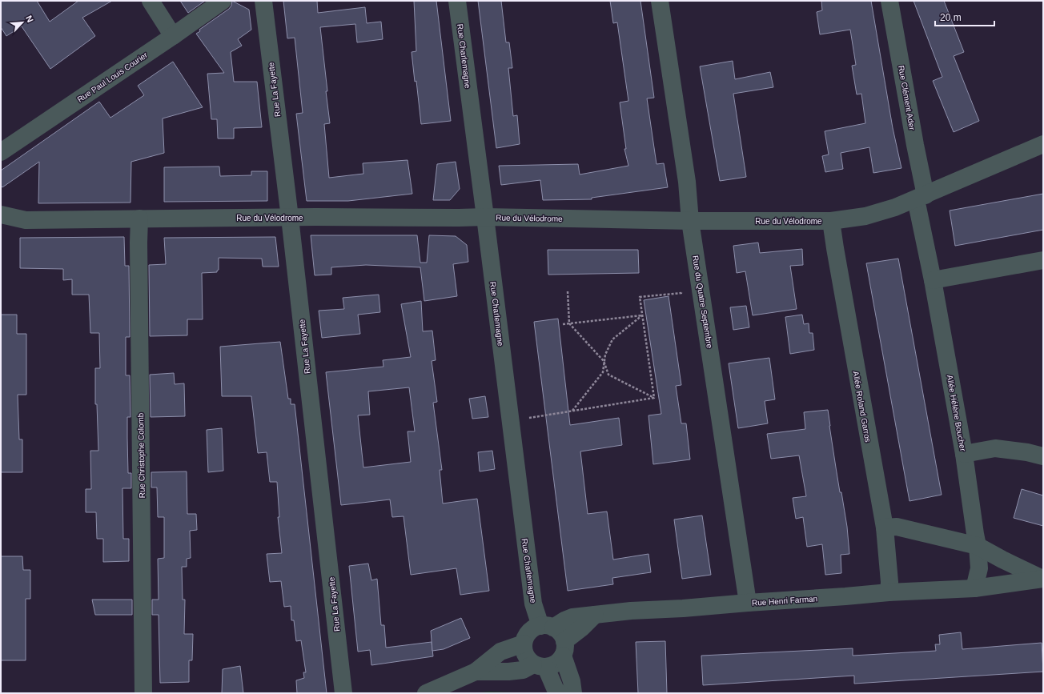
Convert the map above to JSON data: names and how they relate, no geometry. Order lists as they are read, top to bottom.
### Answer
{
  "streets": {
    "street": [
      "Rue Charlemagne",
      "Rue Paul Louis Courier",
      "Rue La Fayette",
      "Rue Clément Ader",
      "Rue du Vélodrome",
      "Rue du Quatre Septembre",
      "Allée Roland Garros",
      "Allée Hélène Boucher",
      "Rue Christophe Colomb",
      "Rue Henri Farman"
    ]
  },
  "crossings": [
    ["Rue Charlemagne", "Rue du Vélodrome"],
    ["Rue Charlemagne", "Rue Henri Farman"],
    ["Rue La Fayette", "Rue du Vélodrome"],
    ["Rue Clément Ader", "Rue du Vélodrome"],
    ["Rue Clément Ader", "Allée Hélène Boucher"],
    ["Rue du Vélodrome", "Rue du Quatre Septembre"],
    ["Rue du Vélodrome", "Allée Roland Garros"],
    ["Rue du Vélodrome", "Allée Hélène Boucher"],
    ["Rue du Vélodrome", "Rue Christophe Colomb"],
    ["Rue du Quatre Septembre", "Rue Henri Farman"],
    ["Allée Roland Garros", "Rue Henri Farman"],
    ["Allée Hélène Boucher", "Rue Henri Farman"]
  ],
  "scale_bar": "20 m",
  "north": "top right"
}
